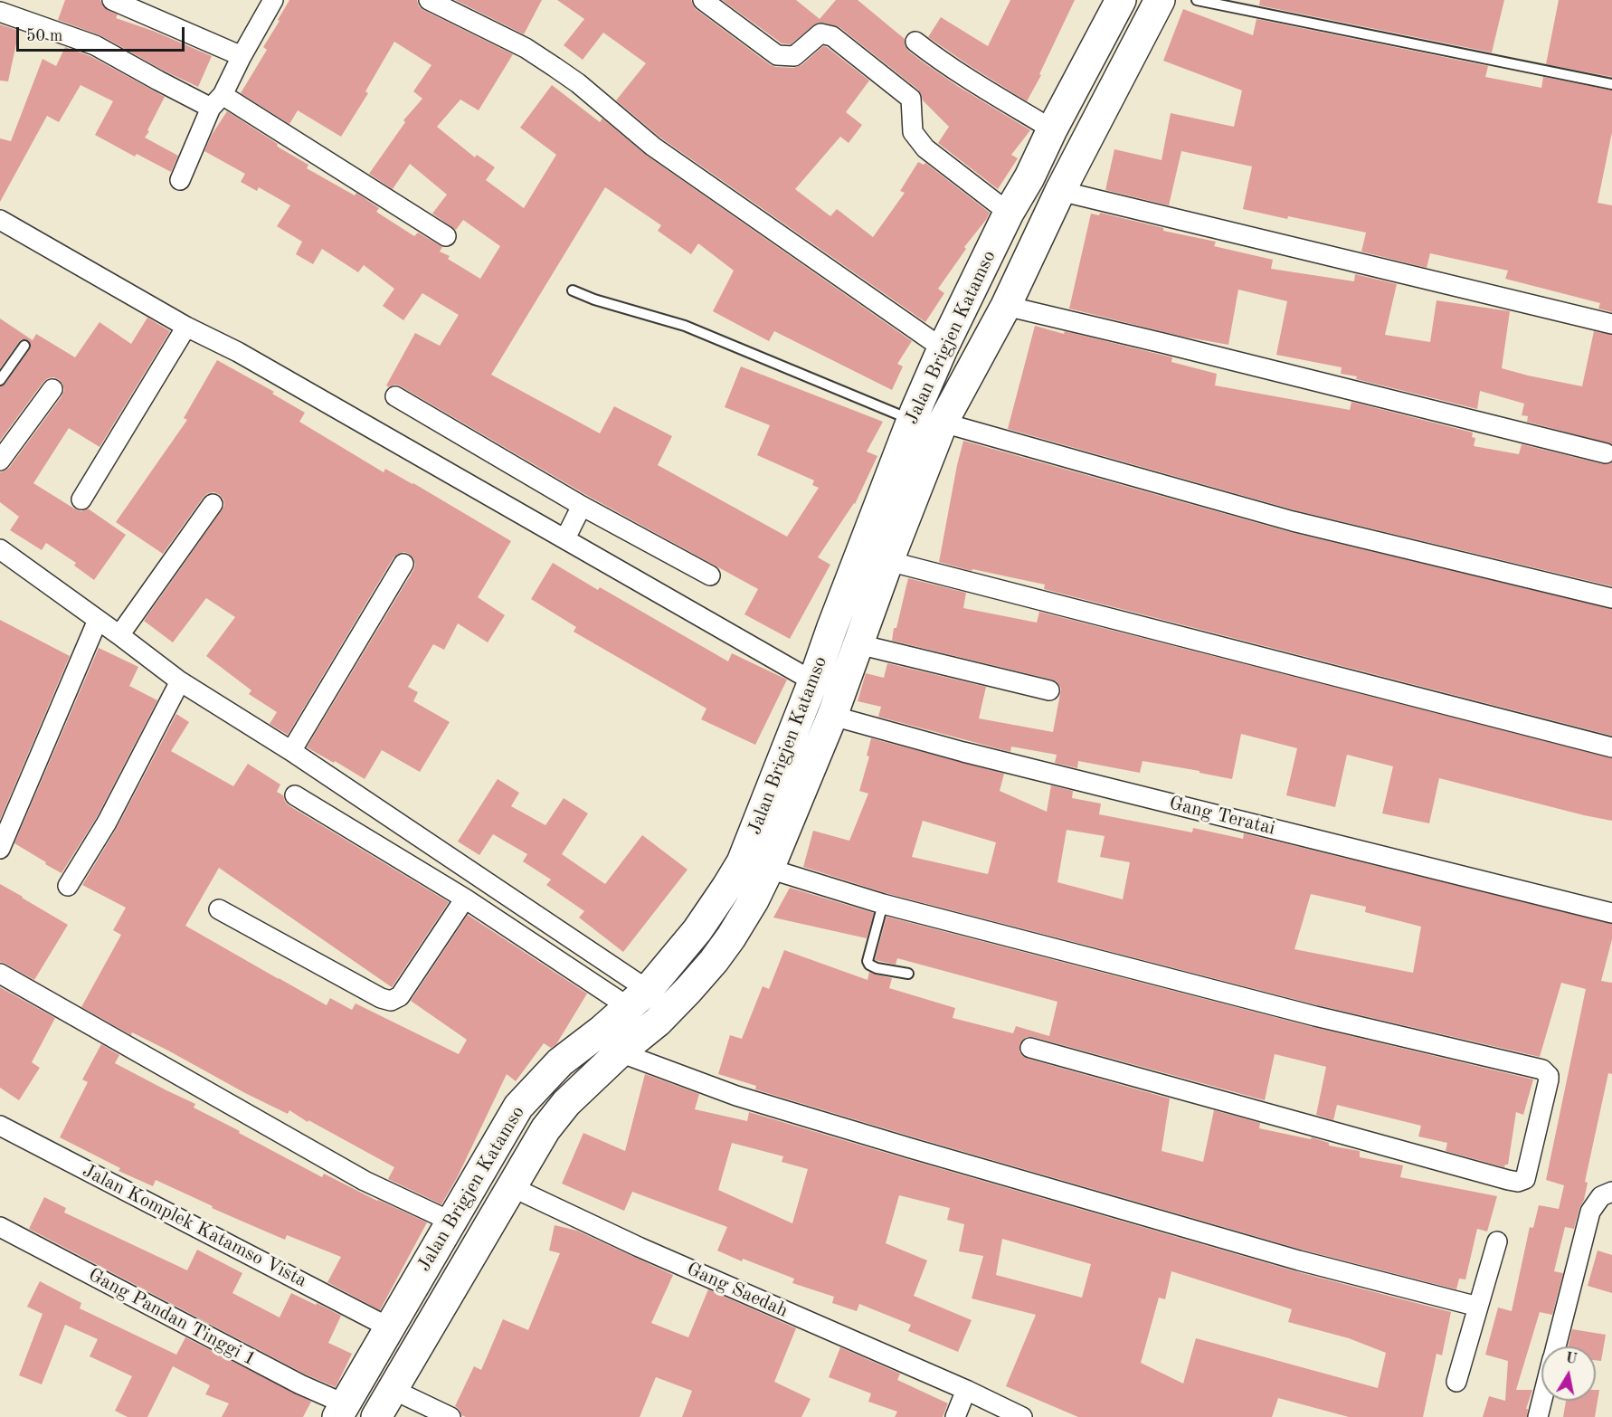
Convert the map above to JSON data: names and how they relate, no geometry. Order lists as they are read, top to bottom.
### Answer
{
  "streets": {
    "main road": ["Jalan Brigjen Katamso"],
    "street": [
      "Gang Teratai",
      "Jalan Komplek Katamso Vista",
      "Gang Saedah",
      "Gang Pandan Tinggi 1"
    ]
  },
  "crossings": [
    ["Jalan Brigjen Katamso", "Gang Teratai"],
    ["Jalan Brigjen Katamso", "Jalan Komplek Katamso Vista"],
    ["Jalan Brigjen Katamso", "Gang Saedah"],
    ["Jalan Brigjen Katamso", "Gang Pandan Tinggi 1"]
  ],
  "scale_bar": "50 m",
  "north": "top"
}
